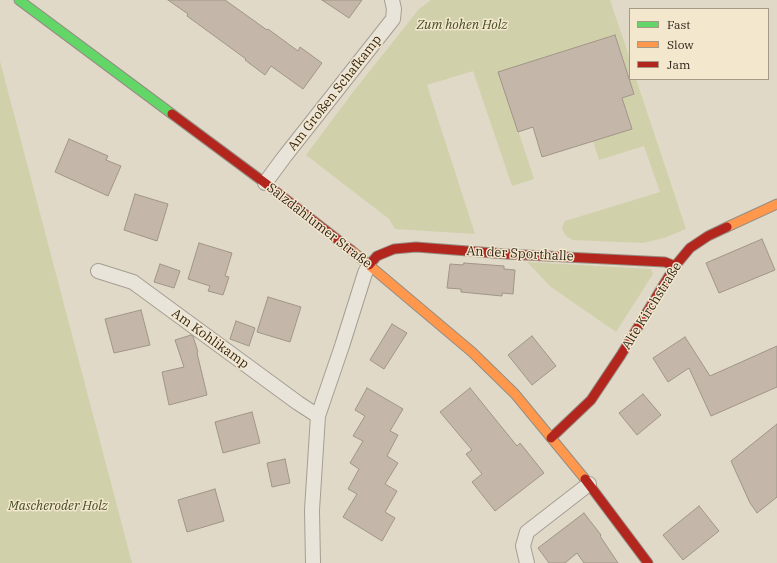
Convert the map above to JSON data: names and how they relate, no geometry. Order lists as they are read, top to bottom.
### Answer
{
  "streets": {
    "main road": ["Salzdahlumer Straße", "An der Sporthalle", "Alte Kirchstraße"],
    "street": ["Am Großen Schafkamp", "Am Kohlikamp"]
  },
  "crossings": [
    ["Am Großen Schafkamp", "Salzdahlumer Straße"],
    ["Salzdahlumer Straße", "An der Sporthalle"],
    ["Salzdahlumer Straße", "Alte Kirchstraße"],
    ["An der Sporthalle", "Alte Kirchstraße"]
  ],
  "parks": ["Zum hohen Holz", "Mascheroder Holz"],
  "legend": ["Fast", "Slow", "Jam"]
}
